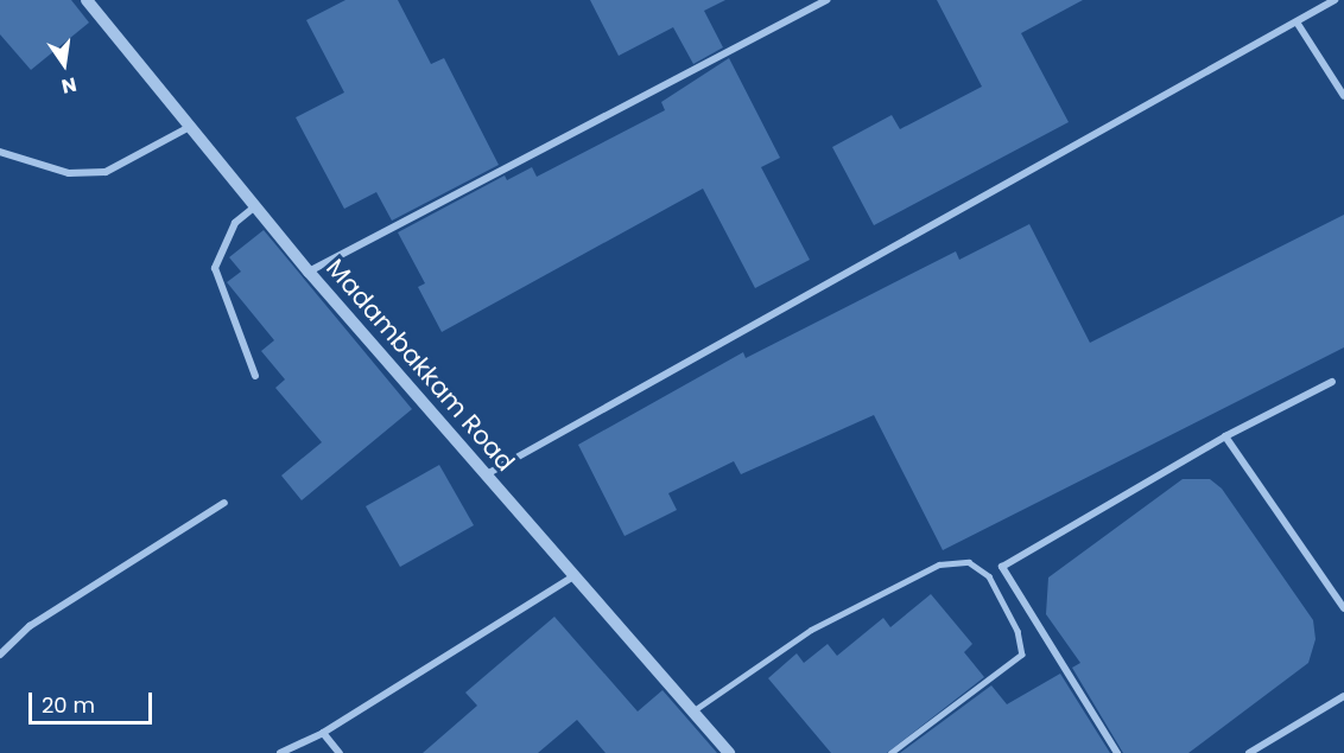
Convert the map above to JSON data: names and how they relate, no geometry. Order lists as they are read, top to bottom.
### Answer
{
  "streets": {
    "street": ["Madambakkam Road"]
  },
  "scale_bar": "20 m",
  "north": "bottom"
}
